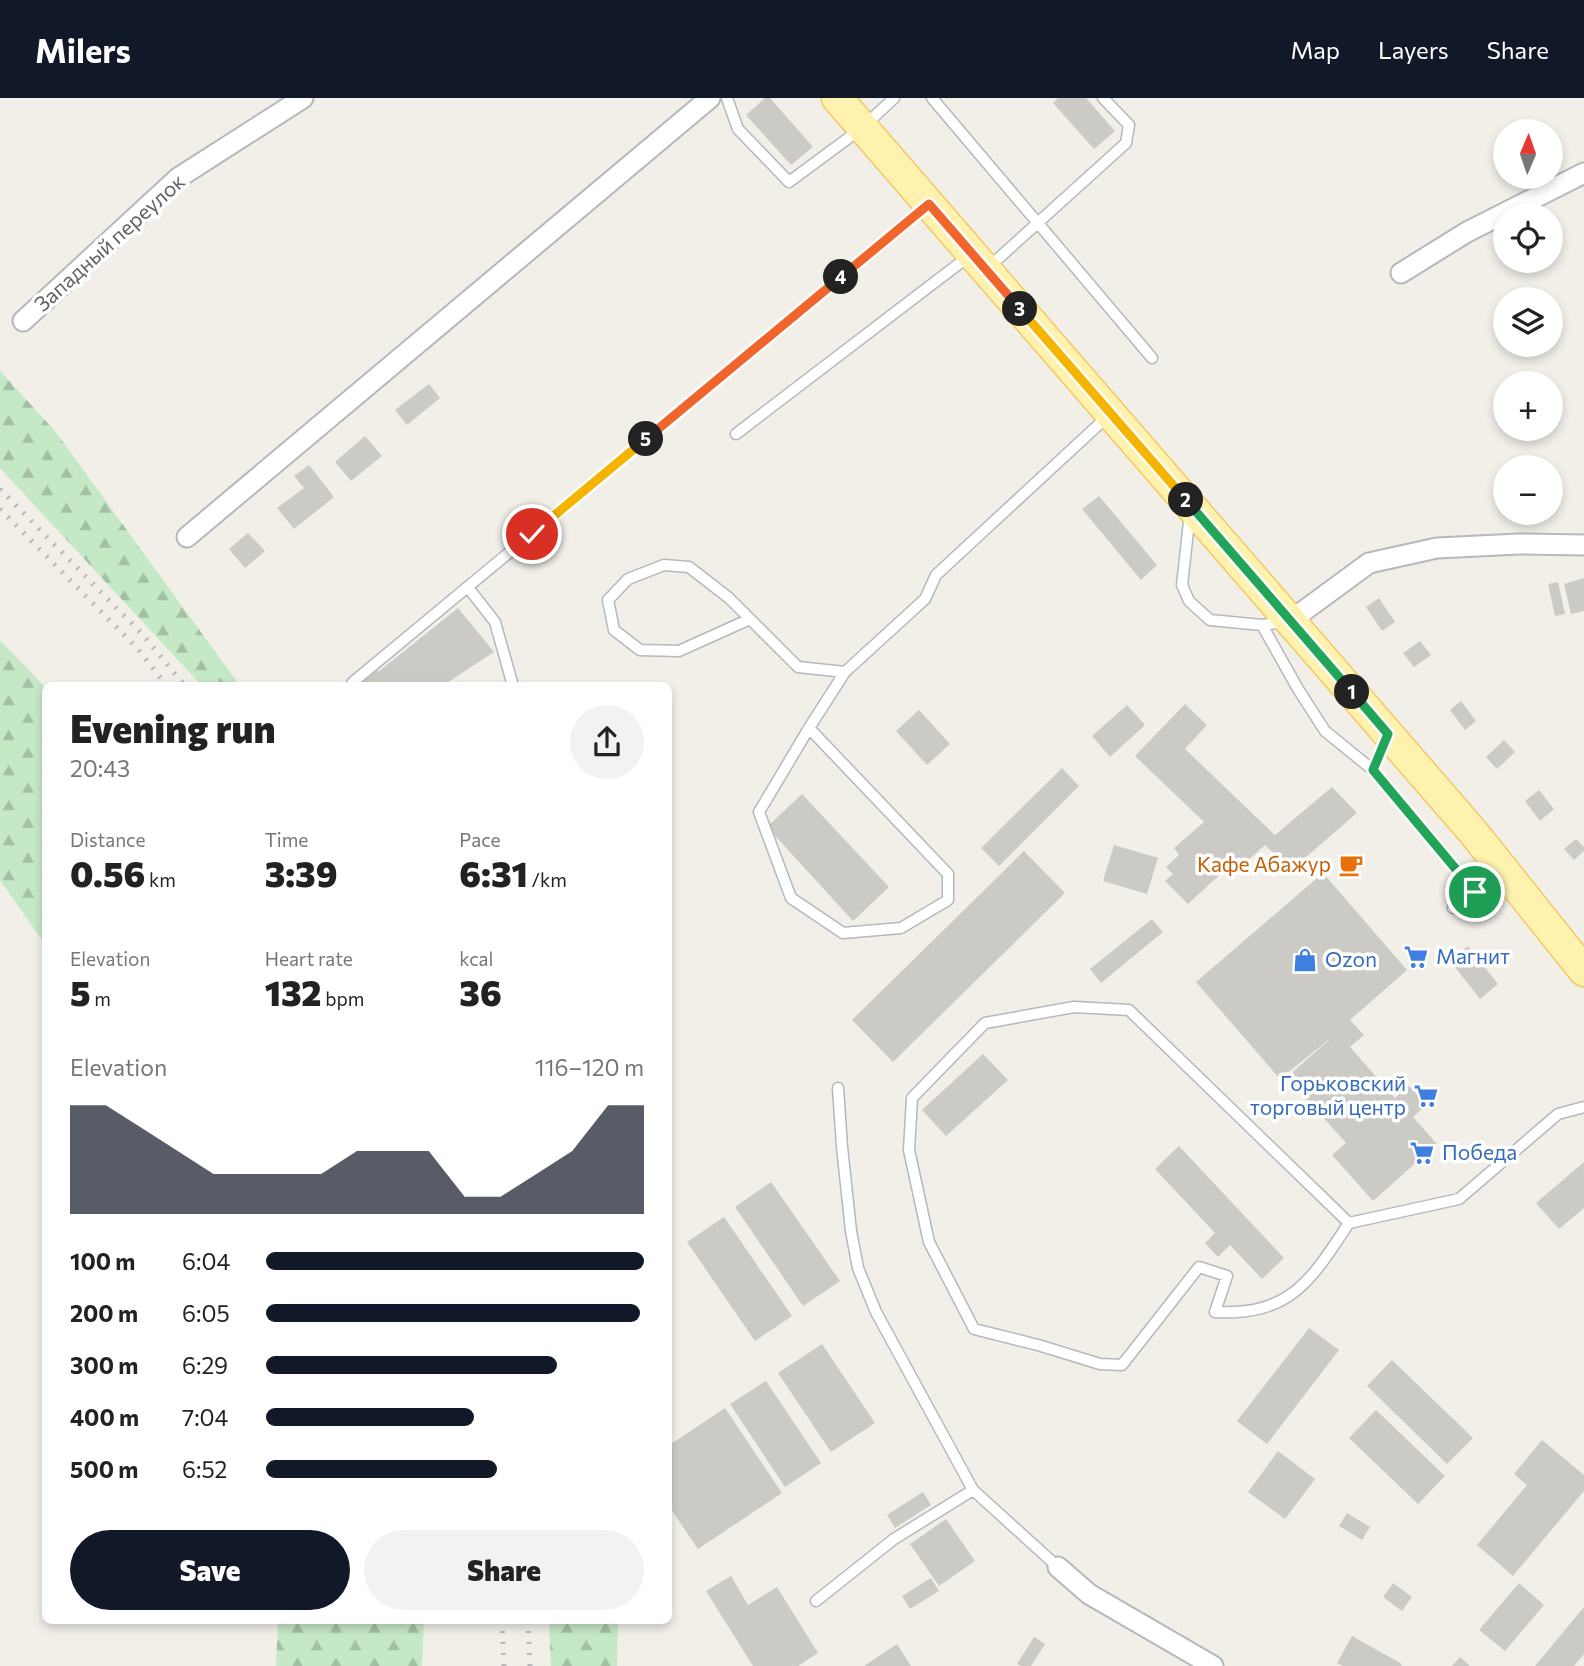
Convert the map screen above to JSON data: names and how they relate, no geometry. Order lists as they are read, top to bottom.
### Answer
{
  "streets": {
    "street": ["Западный переулок"]
  },
  "places": {
    "cafe": ["Кафе Абажур"],
    "supermarket": ["Магнит", "Горьковский торговый центр", "Победа"],
    "shop": ["Ozon"]
  },
  "north": "top",
  "page": {
    "header": "Milers",
    "nav": ["Map", "Layers", "Share"],
    "map_buttons": ["+", "−"],
    "pins": [
      "4",
      "3",
      "5",
      "2",
      "1"
    ],
    "heading": ["Evening run", "20:43"],
    "stats": [
      ["Distance", "0.56 km"],
      ["Time", "3:39"],
      ["Pace", "6:31 /km"],
      ["Elevation", "5 m"],
      ["Heart rate", "132 bpm"],
      ["kcal", "36"]
    ],
    "chart": ["Elevation", "116–120 m"],
    "list": [
      {
        "name": "100 m",
        "note": "6:04"
      },
      {
        "name": "200 m",
        "note": "6:05"
      },
      {
        "name": "300 m",
        "note": "6:29"
      },
      {
        "name": "400 m",
        "note": "7:04"
      },
      {
        "name": "500 m",
        "note": "6:52"
      }
    ],
    "buttons": ["Save", "Share"]
  }
}
